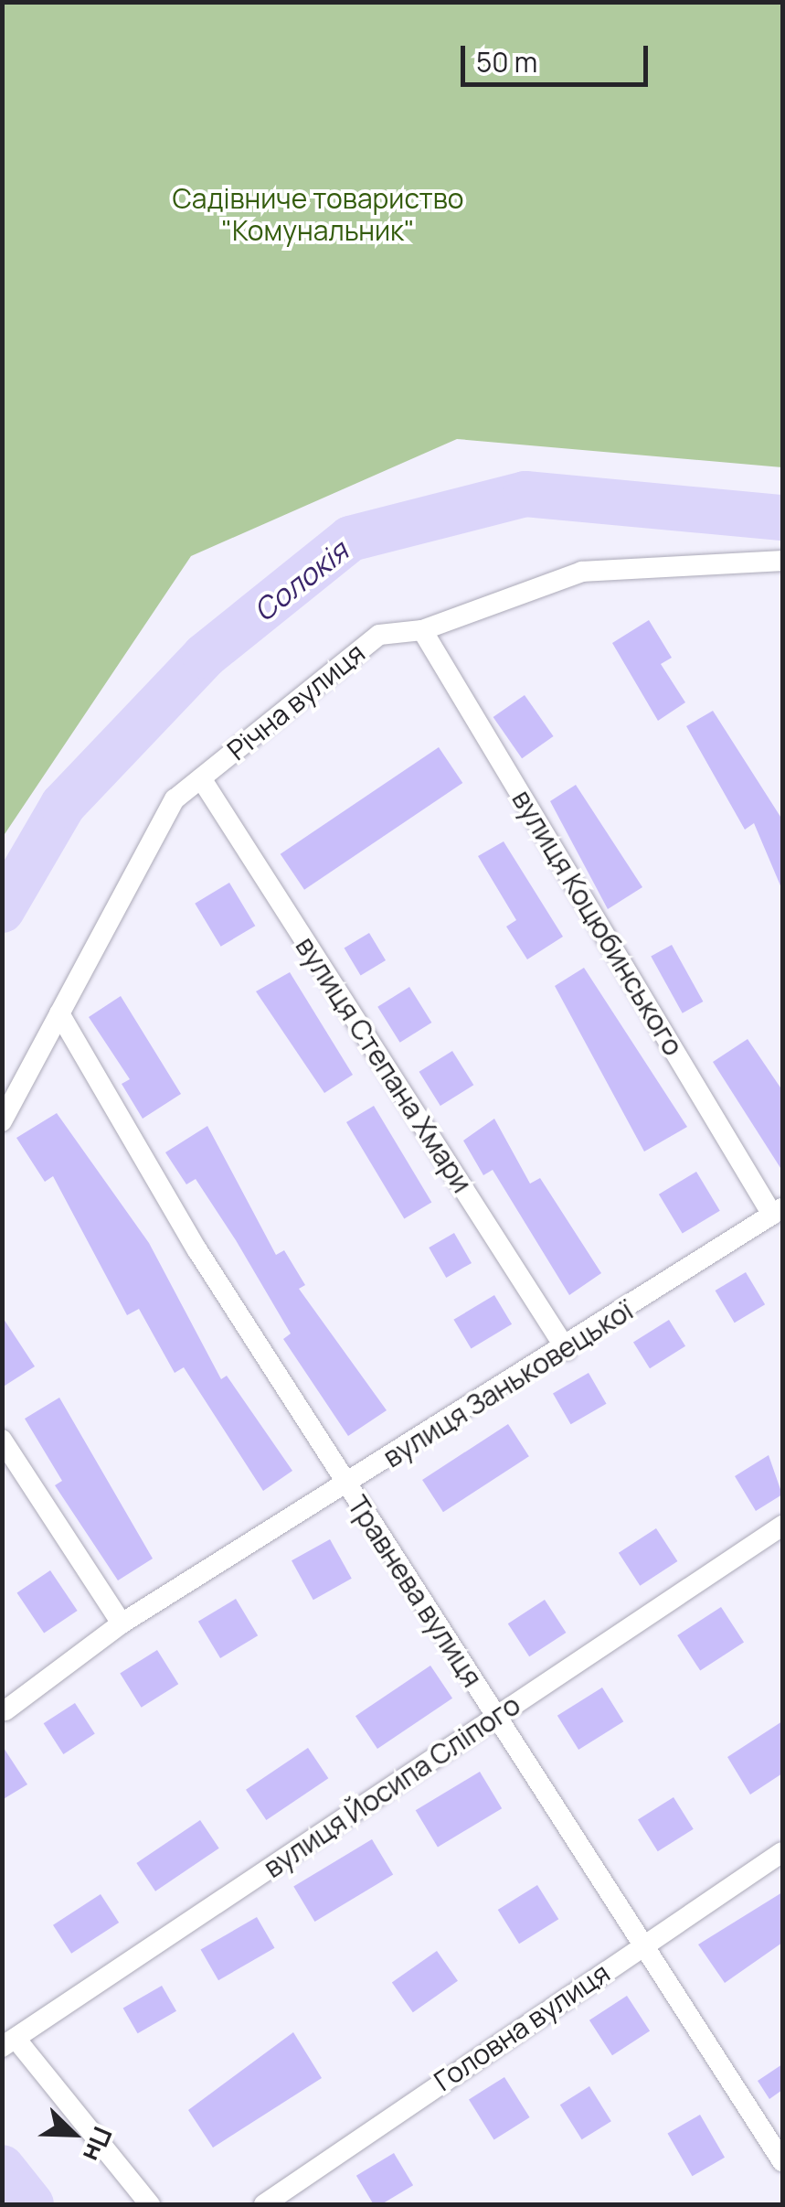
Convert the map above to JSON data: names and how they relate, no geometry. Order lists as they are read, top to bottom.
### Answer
{
  "streets": {
    "street": [
      "Річна вулиця",
      "вулиця Коцюбинського",
      "вулиця Степана Хмари",
      "вулиця Заньковецької",
      "Травнева вулиця",
      "вулиця Йосипа Сліпого",
      "Головна вулиця"
    ]
  },
  "crossings": [
    ["Річна вулиця", "вулиця Коцюбинського"],
    ["Річна вулиця", "вулиця Степана Хмари"],
    ["Річна вулиця", "Травнева вулиця"],
    ["вулиця Коцюбинського", "вулиця Заньковецької"],
    ["вулиця Степана Хмари", "вулиця Заньковецької"],
    ["вулиця Заньковецької", "Травнева вулиця"],
    ["Травнева вулиця", "вулиця Йосипа Сліпого"],
    ["Травнева вулиця", "Головна вулиця"]
  ],
  "water": ["Солокія"],
  "parks": ["Садівниче товариство \"Комунальник\""],
  "scale_bar": "50 m",
  "north": "bottom right"
}
